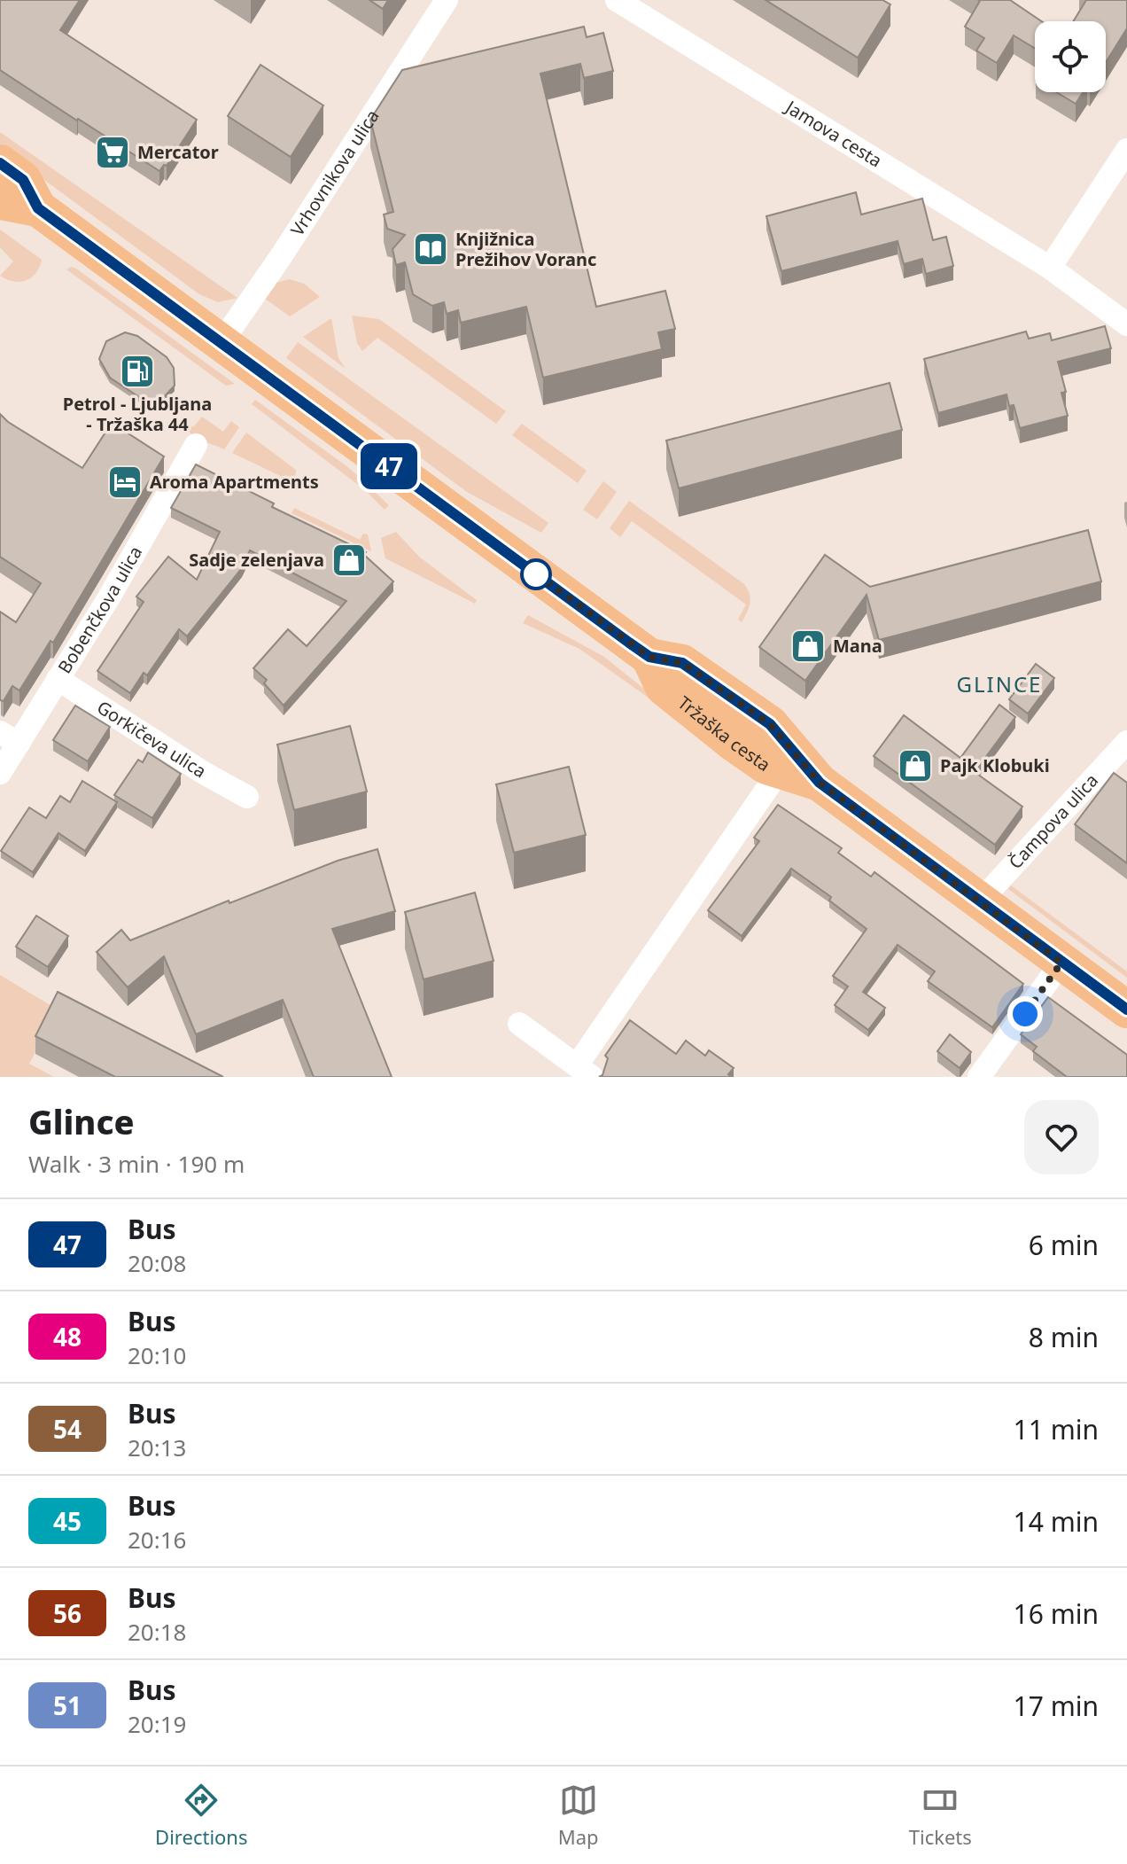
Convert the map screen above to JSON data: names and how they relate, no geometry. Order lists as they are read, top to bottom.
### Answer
{
  "streets": {
    "main road": ["Tržaška cesta"],
    "street": [
      "Jamova cesta",
      "Vrhovnikova ulica",
      "Bobenčkova ulica",
      "Gorkičeva ulica",
      "Čampova ulica"
    ]
  },
  "crossings": [
    ["Vrhovnikova ulica", "Tržaška cesta"],
    ["Bobenčkova ulica", "Gorkičeva ulica"],
    ["Tržaška cesta", "Čampova ulica"]
  ],
  "districts": ["GLINCE"],
  "places": {
    "supermarket": ["Mercator"],
    "library": ["Knjižnica Prežihov Voranc"],
    "fuel station": ["Petrol - Ljubljana - Tržaška 44"],
    "hotel": ["Aroma Apartments"],
    "shop": ["Sadje zelenjava", "Mana", "Pajk Klobuki"]
  },
  "lines": ["bus line 47"],
  "page": {
    "on_map": "47",
    "heading": ["Glince", "Walk · 3 min · 190 m"],
    "list": [
      {
        "mark": "47",
        "name": "Bus",
        "note": "20:08",
        "value": "6 min"
      },
      {
        "mark": "48",
        "name": "Bus",
        "note": "20:10",
        "value": "8 min"
      },
      {
        "mark": "54",
        "name": "Bus",
        "note": "20:13",
        "value": "11 min"
      },
      {
        "mark": "45",
        "name": "Bus",
        "note": "20:16",
        "value": "14 min"
      },
      {
        "mark": "56",
        "name": "Bus",
        "note": "20:18",
        "value": "16 min"
      },
      {
        "mark": "51",
        "name": "Bus",
        "note": "20:19",
        "value": "17 min"
      }
    ],
    "tabs": ["Directions", "Map", "Tickets"]
  }
}
